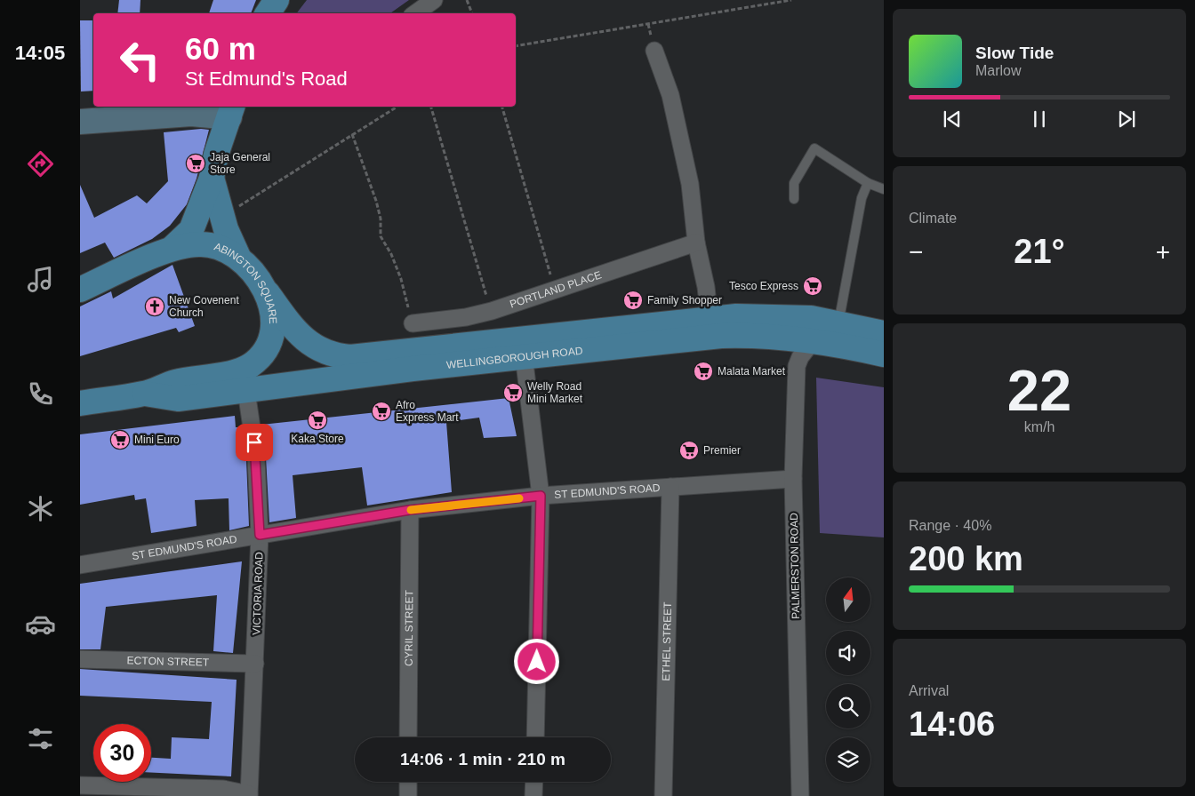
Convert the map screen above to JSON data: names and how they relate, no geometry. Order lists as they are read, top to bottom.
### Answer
{
  "streets": {
    "main road": ["ABINGTON SQUARE", "WELLINGBOROUGH ROAD"],
    "street": [
      "PORTLAND PLACE",
      "ST EDMUND'S ROAD",
      "PALMERSTON ROAD",
      "VICTORIA ROAD",
      "CYRIL STREET",
      "ETHEL STREET",
      "ECTON STREET"
    ]
  },
  "crossings": [
    ["ABINGTON SQUARE", "WELLINGBOROUGH ROAD"],
    ["WELLINGBOROUGH ROAD", "PALMERSTON ROAD"],
    ["WELLINGBOROUGH ROAD", "VICTORIA ROAD"],
    ["ST EDMUND'S ROAD", "PALMERSTON ROAD"],
    ["ST EDMUND'S ROAD", "VICTORIA ROAD"],
    ["ST EDMUND'S ROAD", "CYRIL STREET"],
    ["ST EDMUND'S ROAD", "ETHEL STREET"],
    ["VICTORIA ROAD", "ECTON STREET"]
  ],
  "places": {
    "supermarket": [
      "Jaja General Store",
      "Tesco Express",
      "Family Shopper",
      "Malata Market",
      "Welly Road Mini Market",
      "Afro Express Mart",
      "Kaka Store",
      "Mini Euro",
      "Premier"
    ],
    "church": ["New Covenent Church"]
  },
  "north": "top",
  "page": {
    "tabs": "14:05",
    "turn": ["60 m", "St Edmund's Road"],
    "song": ["Slow Tide", "Marlow"],
    "tile": [
      "Climate",
      ["22", "km/h"],
      ["Range · 40%", "200 km"],
      ["Arrival", "14:06"]
    ],
    "heat": ["−", "21°", "+"],
    "limit": "30",
    "trip": "14:06 · 1 min · 210 m"
  }
}
